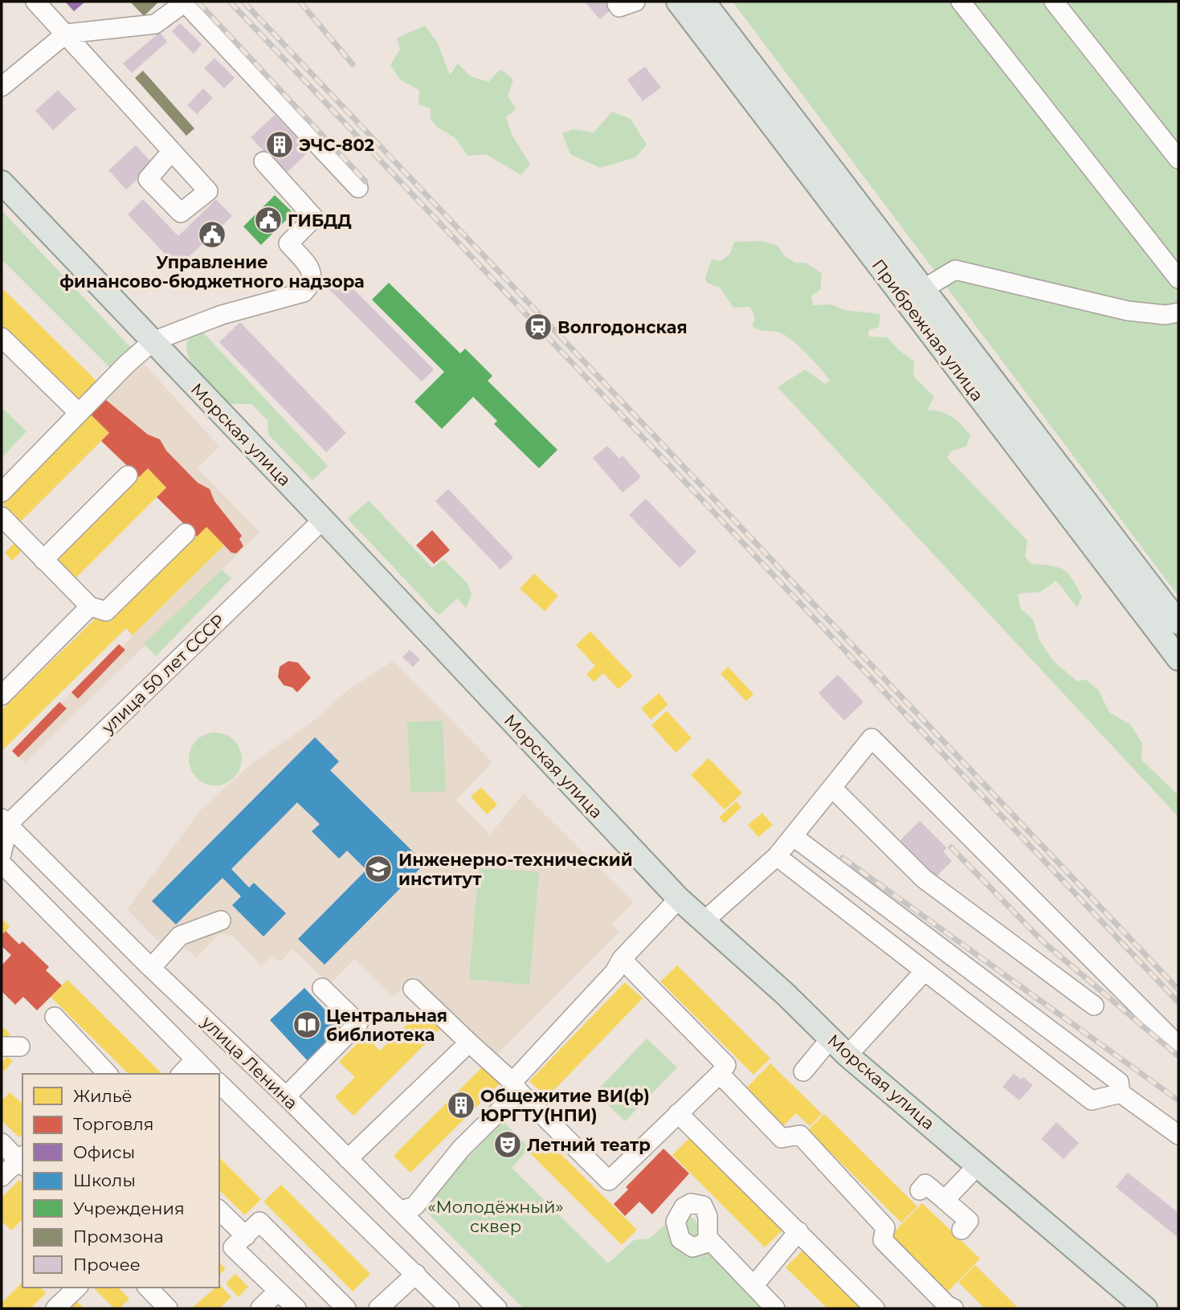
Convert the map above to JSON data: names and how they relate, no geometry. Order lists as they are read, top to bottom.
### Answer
{
  "streets": {
    "main road": ["Прибрежная улица", "Морская улица"],
    "street": ["улица 50 лет СССР", "улица Ленина"]
  },
  "crossings": [
    ["Морская улица", "улица 50 лет СССР"],
    ["улица 50 лет СССР", "улица Ленина"]
  ],
  "parks": ["«Молодёжный» сквер"],
  "places": {
    "building": ["ЭЧС-802", "Общежитие ВИ(ф) ЮРГТУ(НПИ)"],
    "public building": ["ГИБДД", "Управление финансово-бюджетного надзора"],
    "station": ["Волгодонская"],
    "school or university": ["Инженерно-технический институт"],
    "library": ["Центральная библиотека"],
    "theatre": ["Летний театр"]
  },
  "legend": [
    "Жильё",
    "Торговля",
    "Офисы",
    "Школы",
    "Учреждения",
    "Промзона",
    "Прочее"
  ]
}
